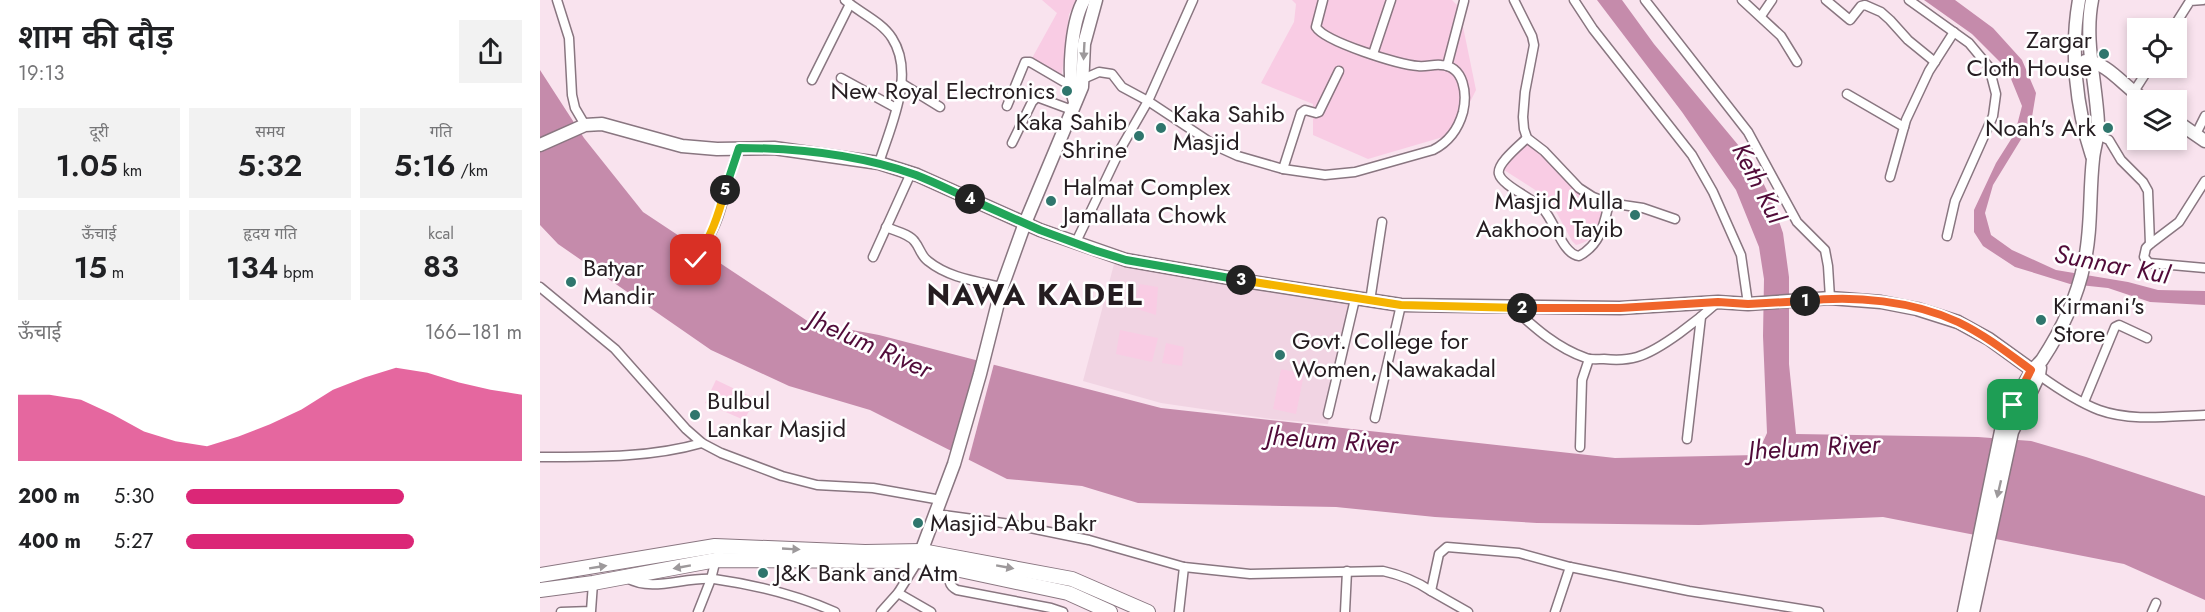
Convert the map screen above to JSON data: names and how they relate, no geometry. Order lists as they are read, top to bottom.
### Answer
{
  "districts": ["NAWA KADEL"],
  "water": ["Keth Kul", "Sunnar Kul", "Jhelum River"],
  "places": [
    "Zargar Cloth House",
    "New Royal Electronics",
    "Kaka Sahib Masjid",
    "Noah's Ark",
    "Kaka Sahib Shrine",
    "Halmat Complex Jamallata Chowk",
    "Masjid Mulla Aakhoon Tayib",
    "Batyar Mandir",
    "Kirmani's Store",
    "Govt. College for Women, Nawakadal",
    "Bulbul Lankar Masjid",
    "Masjid Abu Bakr",
    "J&K Bank and Atm"
  ],
  "page": {
    "heading": ["शाम की दौड़", "19:13"],
    "stats": [
      ["दूरी", "1.05 km"],
      ["समय", "5:32"],
      ["गति", "5:16 /km"],
      ["ऊँचाई", "15 m"],
      ["हृदय गति", "134 bpm"],
      ["kcal", "83"]
    ],
    "pins": [
      "5",
      "4",
      "3",
      "1",
      "2"
    ],
    "chart": ["ऊँचाई", "166–181 m"],
    "list": [
      {
        "name": "200 m",
        "note": "5:30"
      },
      {
        "name": "400 m",
        "note": "5:27"
      }
    ]
  }
}
